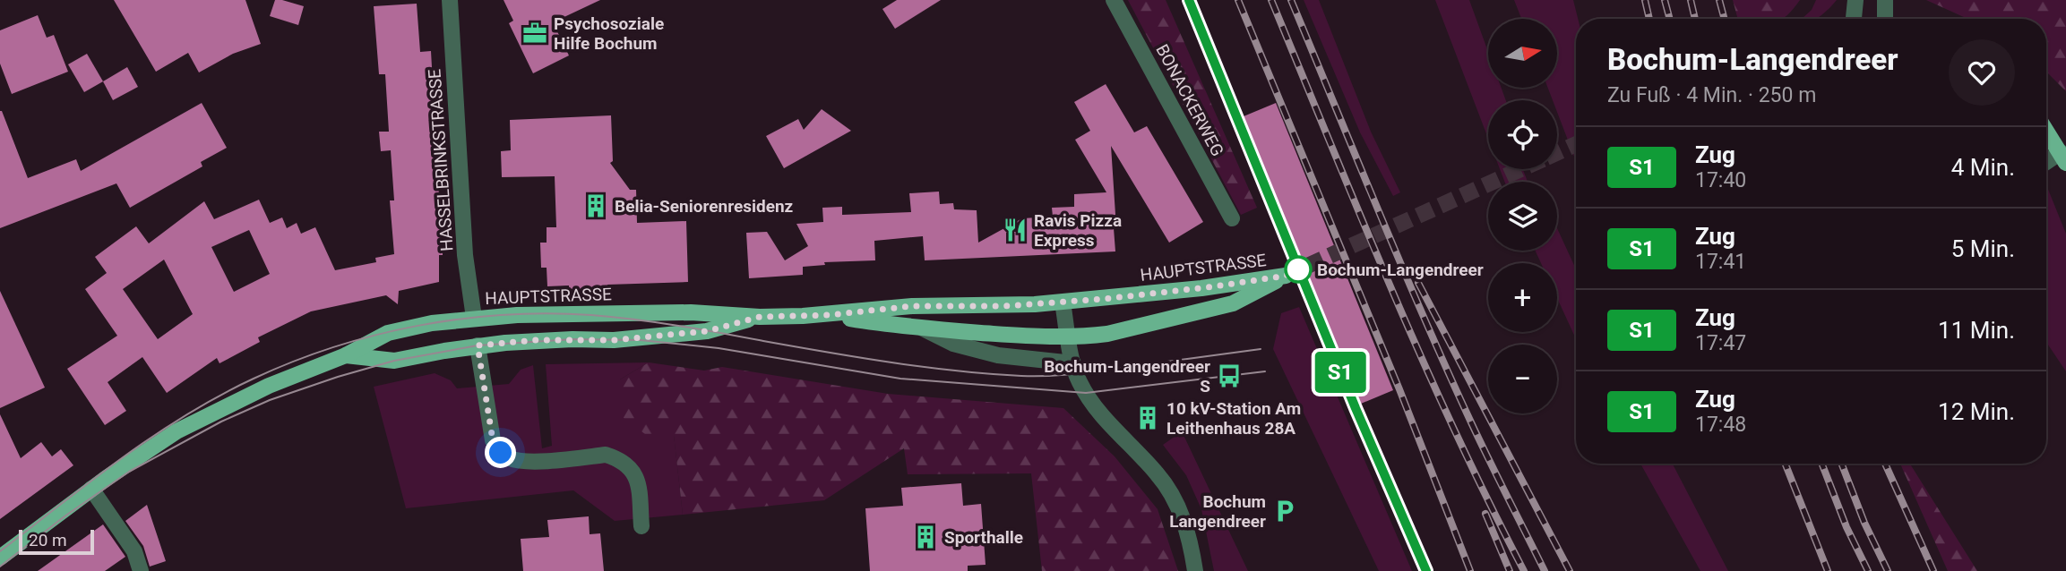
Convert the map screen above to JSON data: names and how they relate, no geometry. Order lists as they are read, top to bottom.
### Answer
{
  "streets": {
    "main road": ["HAUPTSTRASSE"],
    "street": ["BONACKERWEG", "HASSELBRINKSTRASSE"]
  },
  "crossings": [
    ["HASSELBRINKSTRASSE", "HAUPTSTRASSE"]
  ],
  "places": {
    "office": ["Psychosoziale Hilfe Bochum"],
    "building": ["Belia-Seniorenresidenz", "10 kV-Station Am Leithenhaus 28A", "Sporthalle"],
    "restaurant": ["Ravis Pizza Express"],
    "other": ["Bochum-Langendreer"],
    "bus stop": ["Bochum-Langendreer S"],
    "parking": ["Bochum Langendreer"]
  },
  "scale_bar": "20 m",
  "north": "right",
  "page": {
    "on_map": "S1",
    "map_buttons": ["+", "−"],
    "heading": ["Bochum-Langendreer", "Zu Fuß · 4 Min. · 250 m"],
    "list": [
      {
        "mark": "S1",
        "name": "Zug",
        "note": "17:40",
        "value": "4 Min."
      },
      {
        "mark": "S1",
        "name": "Zug",
        "note": "17:41",
        "value": "5 Min."
      },
      {
        "mark": "S1",
        "name": "Zug",
        "note": "17:47",
        "value": "11 Min."
      },
      {
        "mark": "S1",
        "name": "Zug",
        "note": "17:48",
        "value": "12 Min."
      }
    ],
    "scale": "20 m"
  }
}
